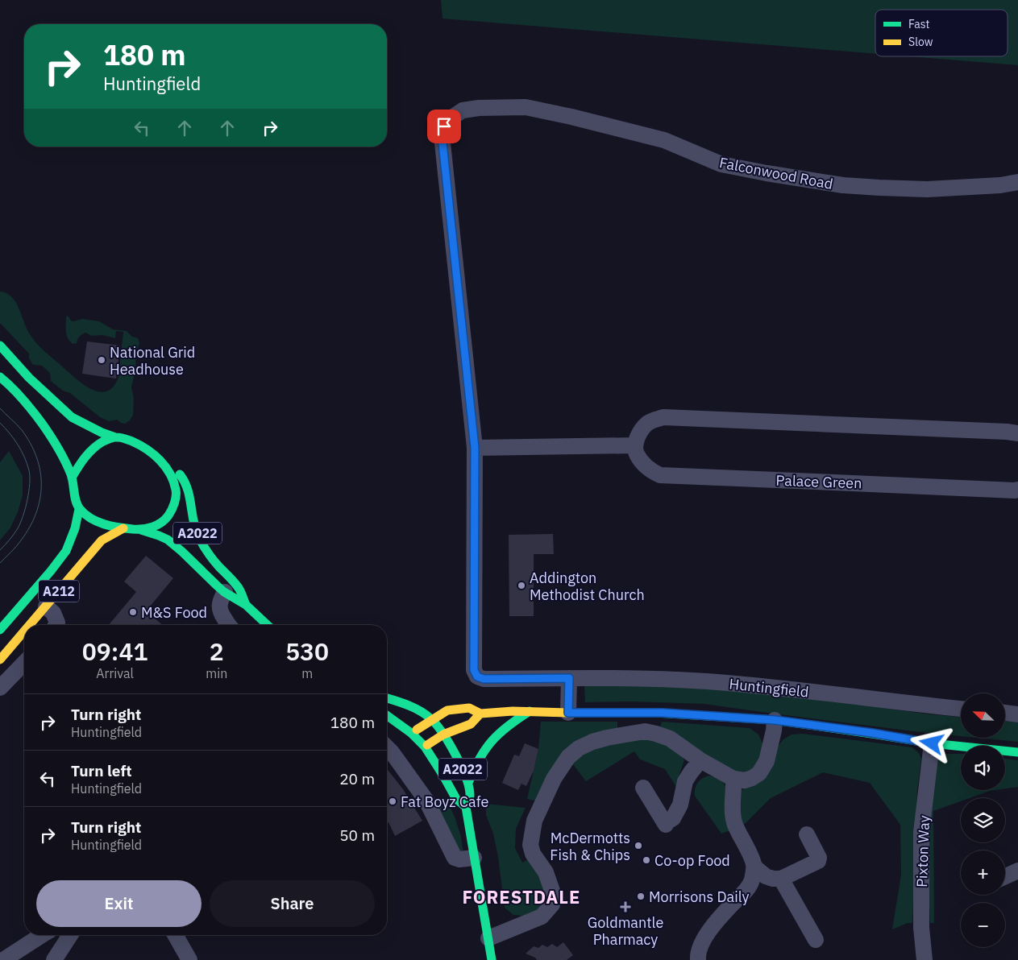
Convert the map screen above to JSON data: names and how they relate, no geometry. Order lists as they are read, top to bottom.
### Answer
{
  "streets": {
    "main road": ["A2022", "A212"],
    "street": [
      "Falconwood Road",
      "Palace Green",
      "Huntingfield",
      "Pixton Way"
    ]
  },
  "crossings": [
    ["Falconwood Road", "Huntingfield"],
    ["A2022", "A212"]
  ],
  "districts": ["FORESTDALE"],
  "places": {
    "other": [
      "National Grid Headhouse",
      "Addington Methodist Church",
      "M&S Food",
      "Fat Boyz Cafe",
      "McDermotts Fish & Chips",
      "Co-op Food",
      "Morrisons Daily"
    ],
    "health": ["Goldmantle Pharmacy"]
  },
  "legend": ["Fast", "Slow"],
  "north": "top left",
  "page": {
    "turn": ["180 m", "Huntingfield"],
    "eta": [
      "09:41",
      "Arrival",
      "2",
      "min",
      "530",
      "m"
    ],
    "map_buttons": ["+", "−"],
    "list": [
      {
        "name": "Turn right",
        "note": "Huntingfield",
        "value": "180 m"
      },
      {
        "name": "Turn left",
        "note": "Huntingfield",
        "value": "20 m"
      },
      {
        "name": "Turn right",
        "note": "Huntingfield",
        "value": "50 m"
      }
    ],
    "buttons": ["Exit", "Share"]
  }
}
